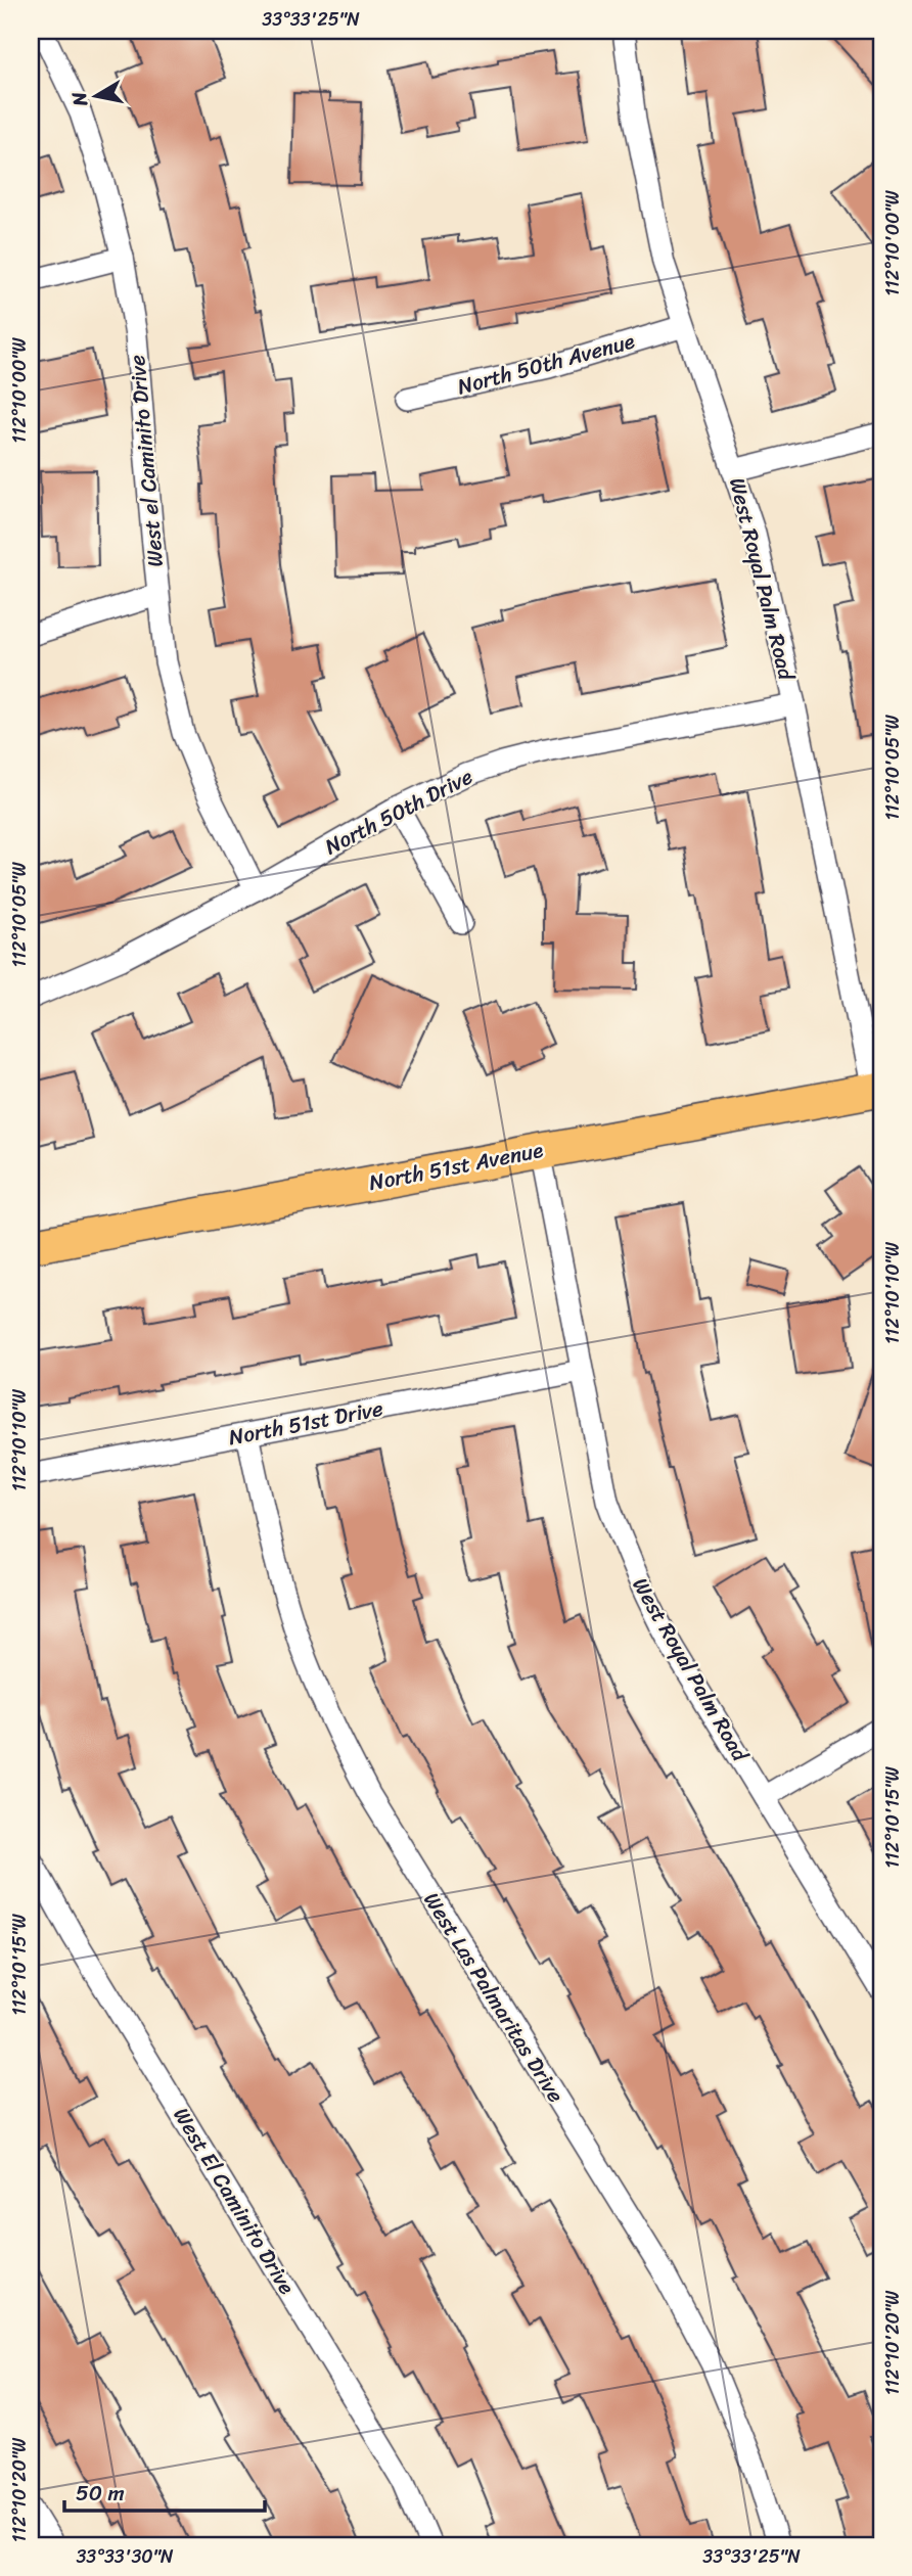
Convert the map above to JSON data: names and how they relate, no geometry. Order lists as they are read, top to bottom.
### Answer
{
  "streets": {
    "main road": ["North 51st Avenue"],
    "street": [
      "North 50th Avenue",
      "West el Caminito Drive",
      "West Royal Palm Road",
      "North 50th Drive",
      "North 51st Drive",
      "West Las Palmaritas Drive",
      "West El Caminito Drive"
    ]
  },
  "crossings": [
    ["North 50th Avenue", "West Royal Palm Road"],
    ["West el Caminito Drive", "North 50th Drive"],
    ["West Royal Palm Road", "North 50th Drive"],
    ["West Royal Palm Road", "North 51st Avenue"],
    ["West Royal Palm Road", "North 51st Drive"],
    ["North 51st Drive", "West Las Palmaritas Drive"]
  ],
  "scale_bar": "50 m",
  "north": "left",
  "coordinates": [
    "33°33'25\"N",
    "112°10'00\"W",
    "112°10'05\"W",
    "112°10'10\"W",
    "112°10'15\"W",
    "112°10'20\"W",
    "33°33'30\"N"
  ]
}
